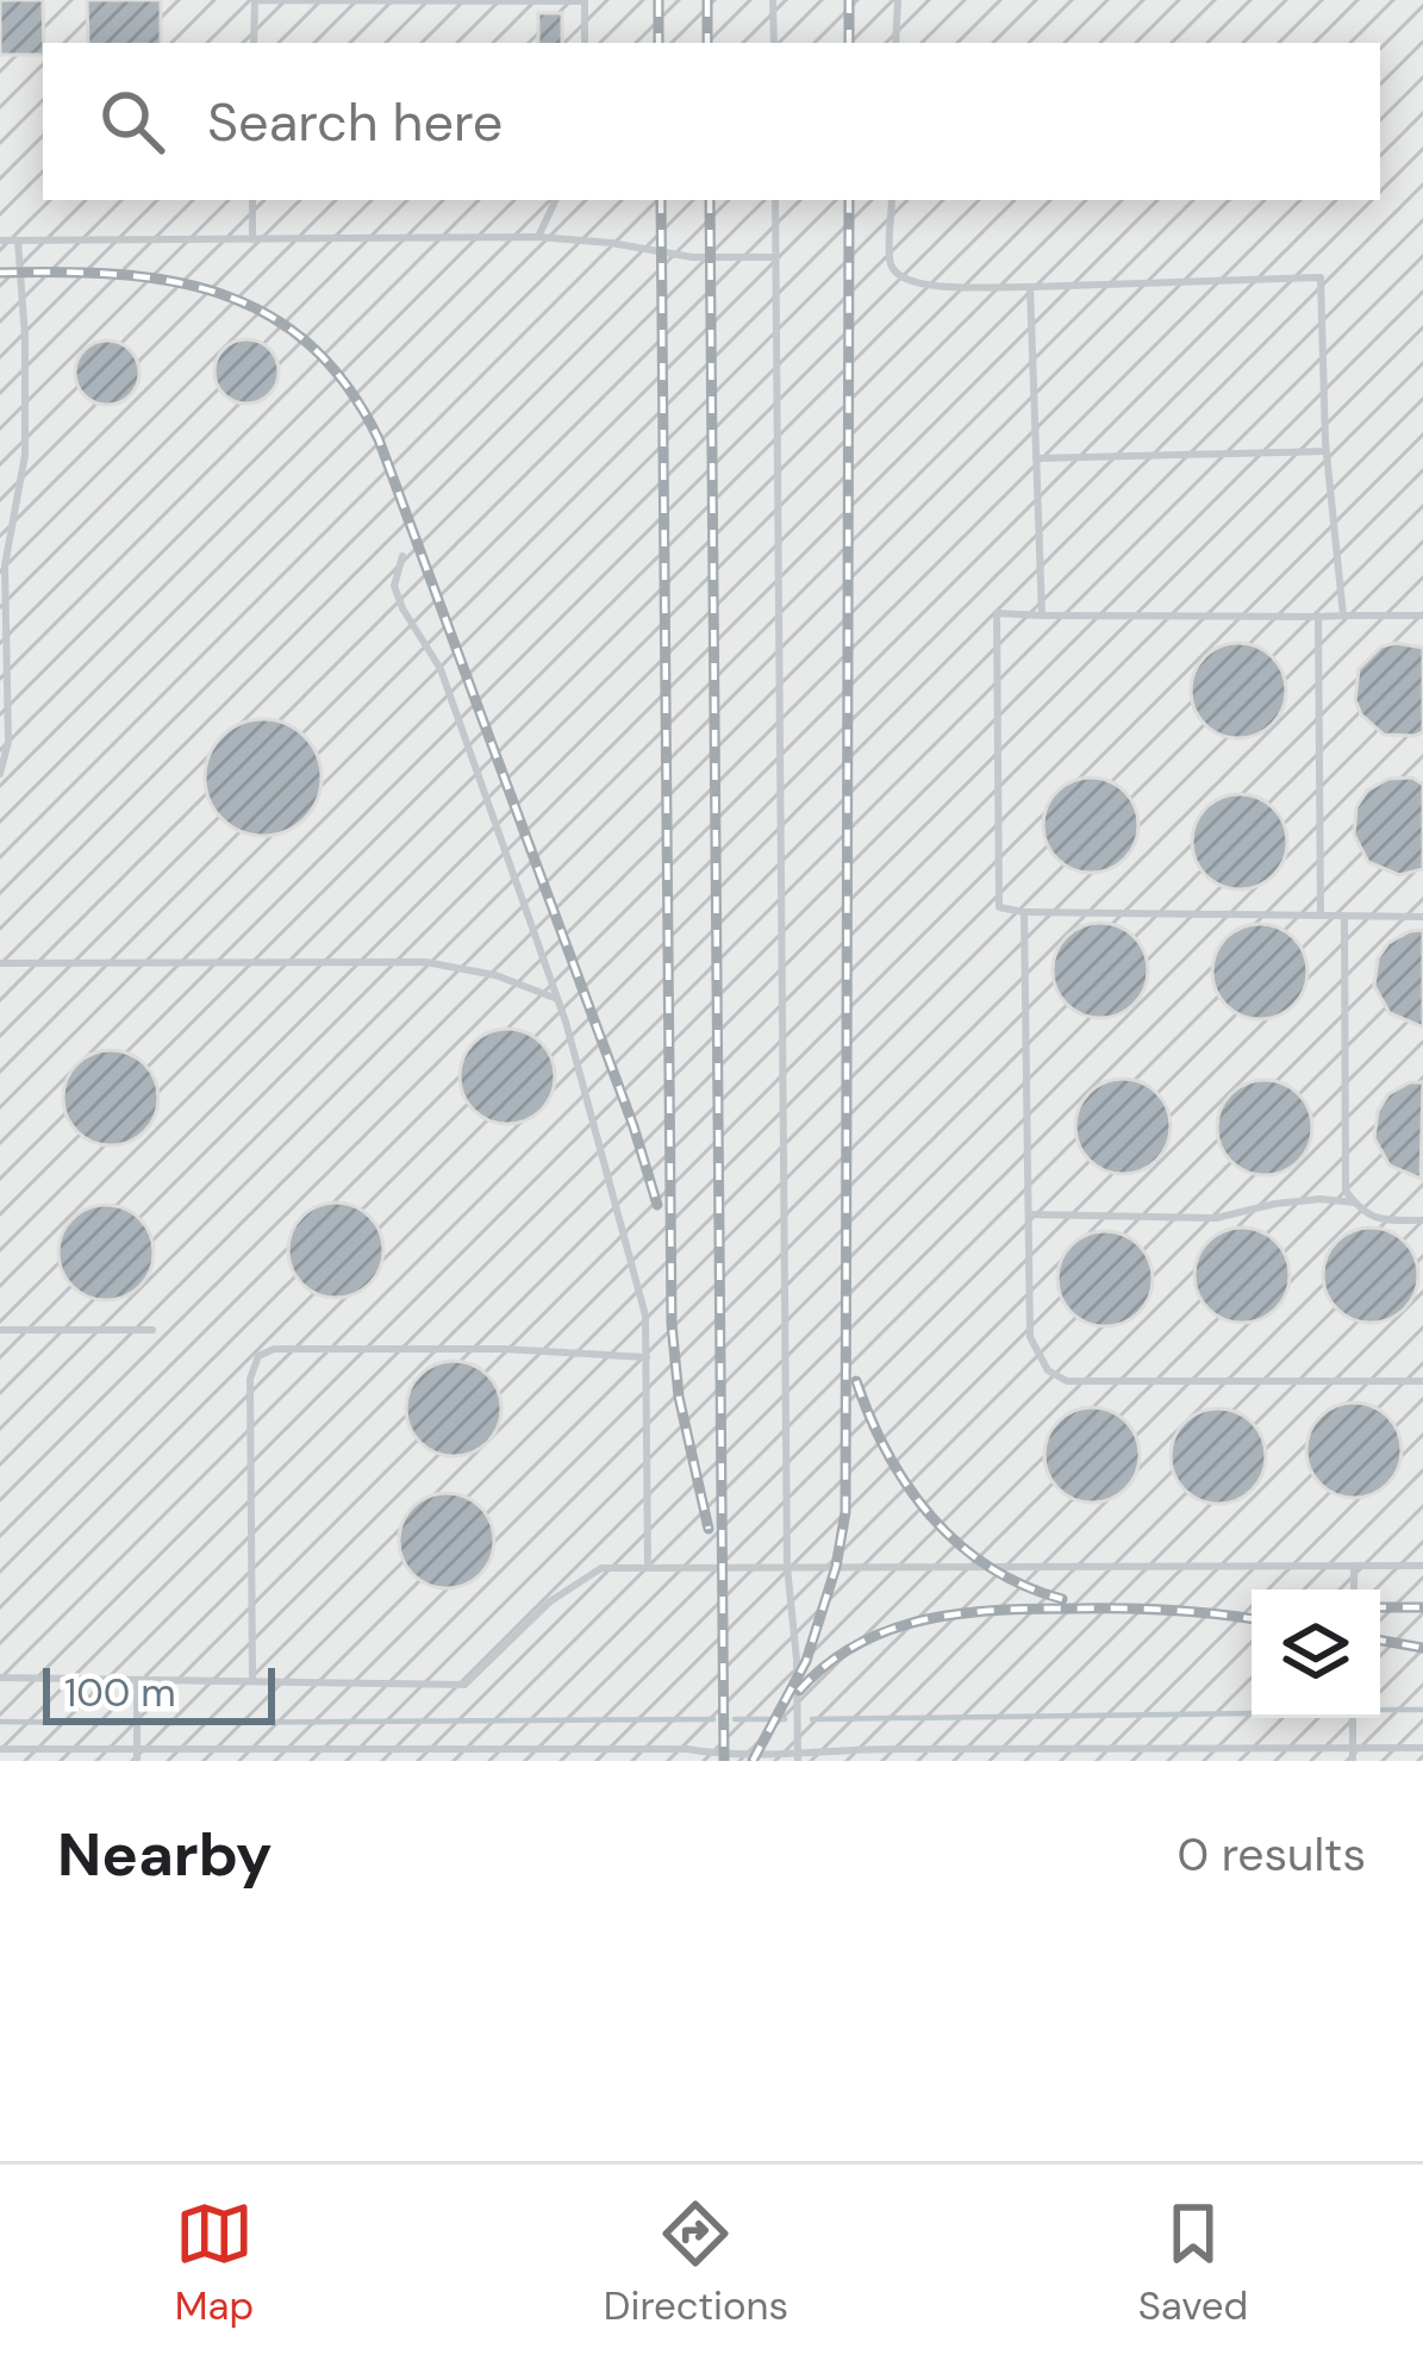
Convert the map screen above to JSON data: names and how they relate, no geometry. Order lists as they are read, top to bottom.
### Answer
{
  "scale_bar": "100 m",
  "page": {
    "search": "Search here",
    "scale": "100 m",
    "heading": ["Nearby", "0 results"],
    "nav": ["Map", "Directions", "Saved"]
  }
}
